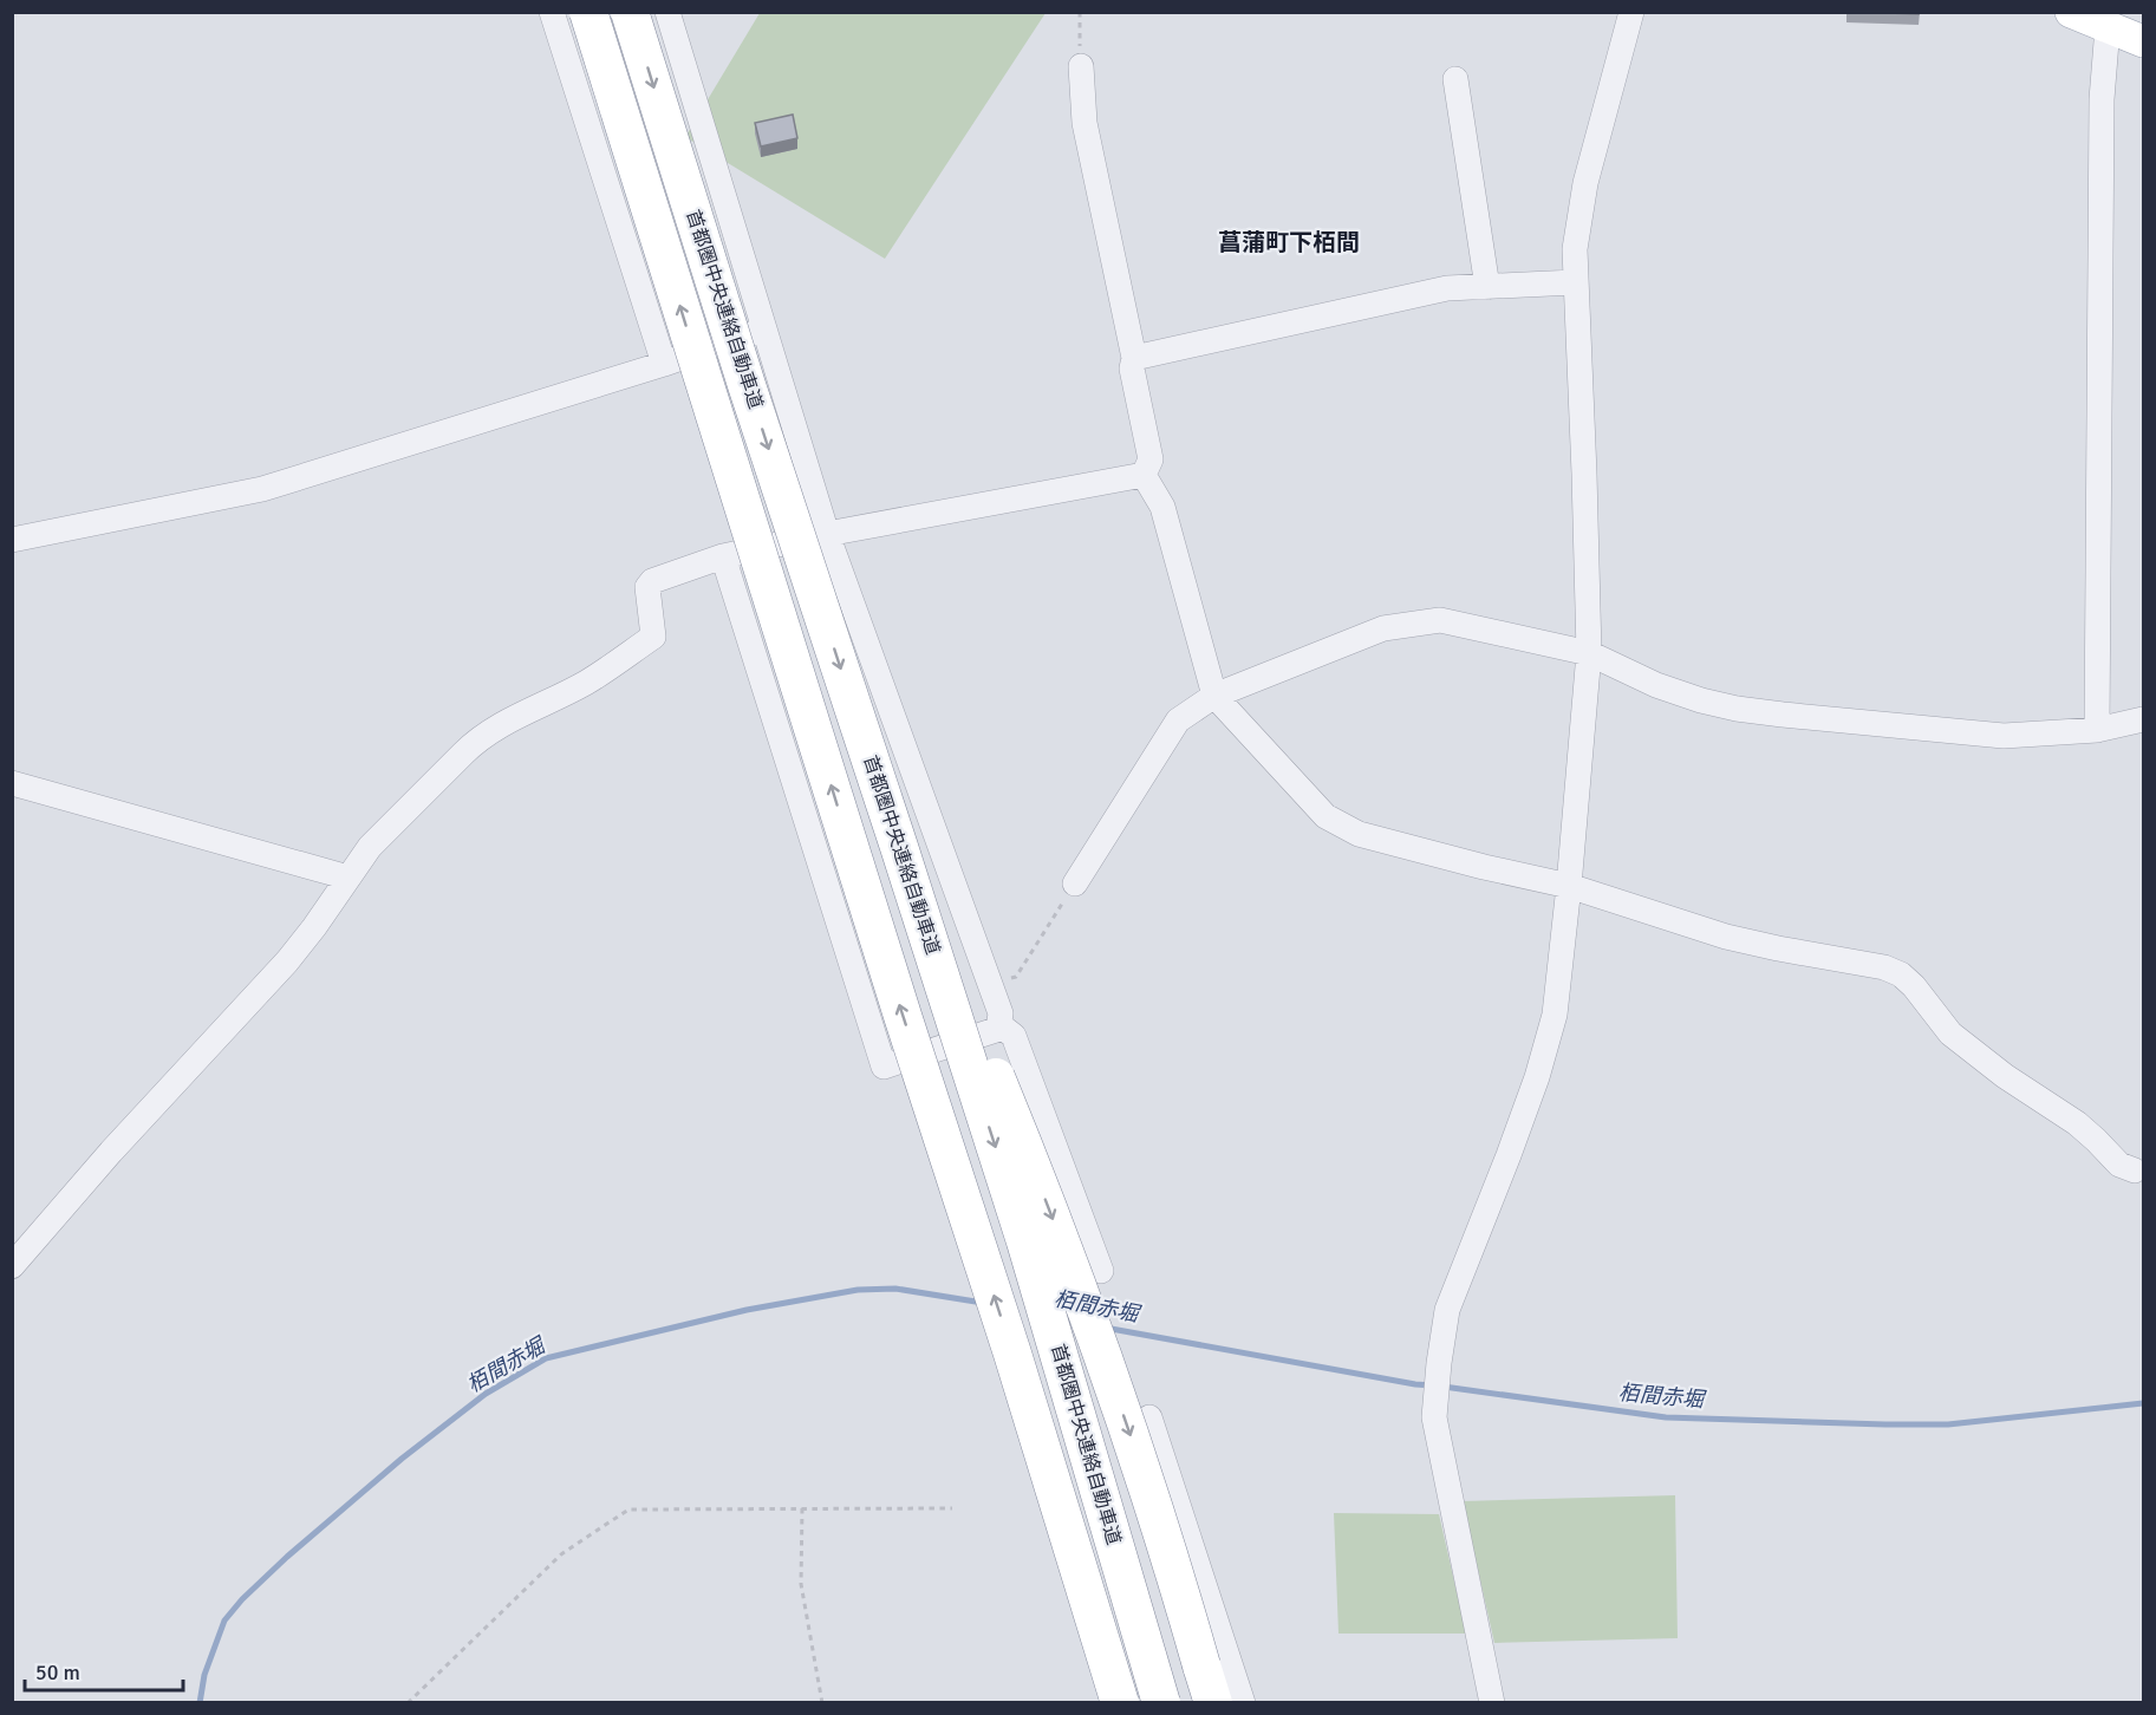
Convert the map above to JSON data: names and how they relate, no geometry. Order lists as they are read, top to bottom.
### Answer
{
  "streets": {
    "highway": ["首都圏中央連絡自動車道"]
  },
  "districts": ["菖蒲町下栢間"],
  "water": ["栢間赤堀"],
  "scale_bar": "50 m"
}
